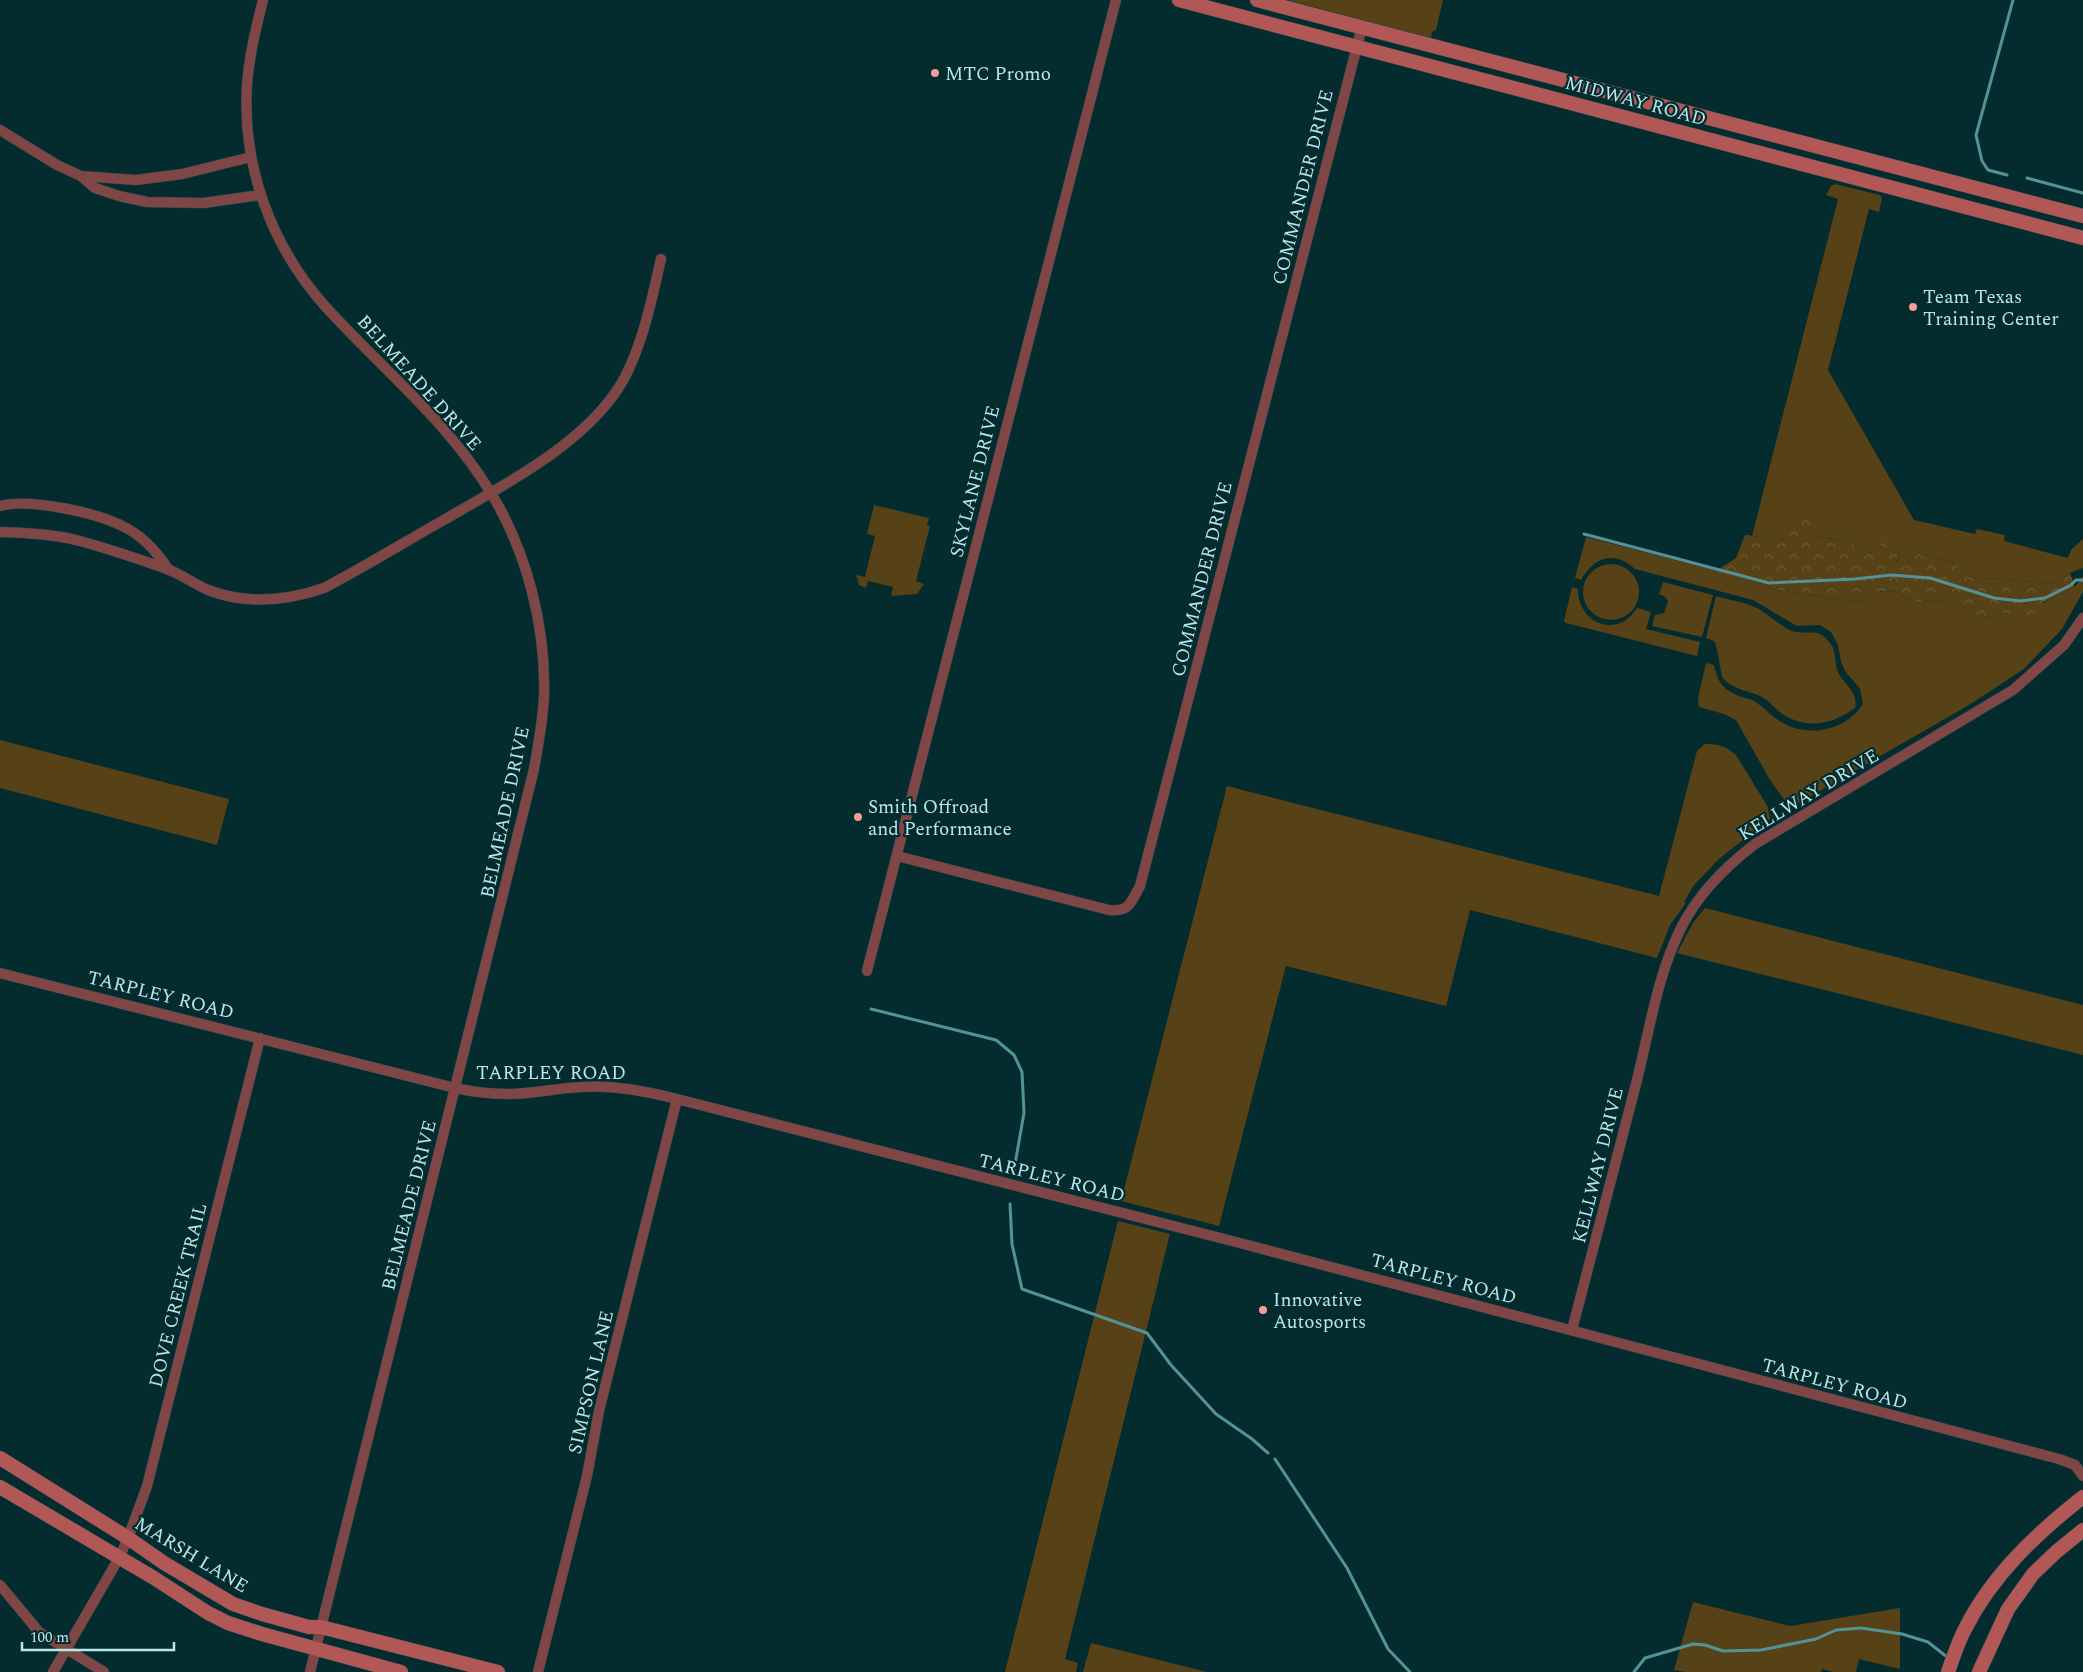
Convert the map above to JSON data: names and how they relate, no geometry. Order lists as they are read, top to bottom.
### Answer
{
  "streets": {
    "main road": ["MIDWAY ROAD", "MARSH LANE"],
    "street": [
      "COMMANDER DRIVE",
      "BELMEADE DRIVE",
      "SKYLANE DRIVE",
      "KELLWAY DRIVE",
      "TARPLEY ROAD",
      "DOVE CREEK TRAIL",
      "SIMPSON LANE"
    ]
  },
  "crossings": [
    ["MIDWAY ROAD", "COMMANDER DRIVE"],
    ["COMMANDER DRIVE", "SKYLANE DRIVE"],
    ["BELMEADE DRIVE", "TARPLEY ROAD"],
    ["BELMEADE DRIVE", "MARSH LANE"],
    ["KELLWAY DRIVE", "TARPLEY ROAD"],
    ["TARPLEY ROAD", "DOVE CREEK TRAIL"],
    ["TARPLEY ROAD", "SIMPSON LANE"],
    ["DOVE CREEK TRAIL", "MARSH LANE"]
  ],
  "places": [
    "MTC Promo",
    "Team Texas Training Center",
    "Smith Offroad and Performance",
    "Innovative Autosports"
  ],
  "scale_bar": "100 m"
}
